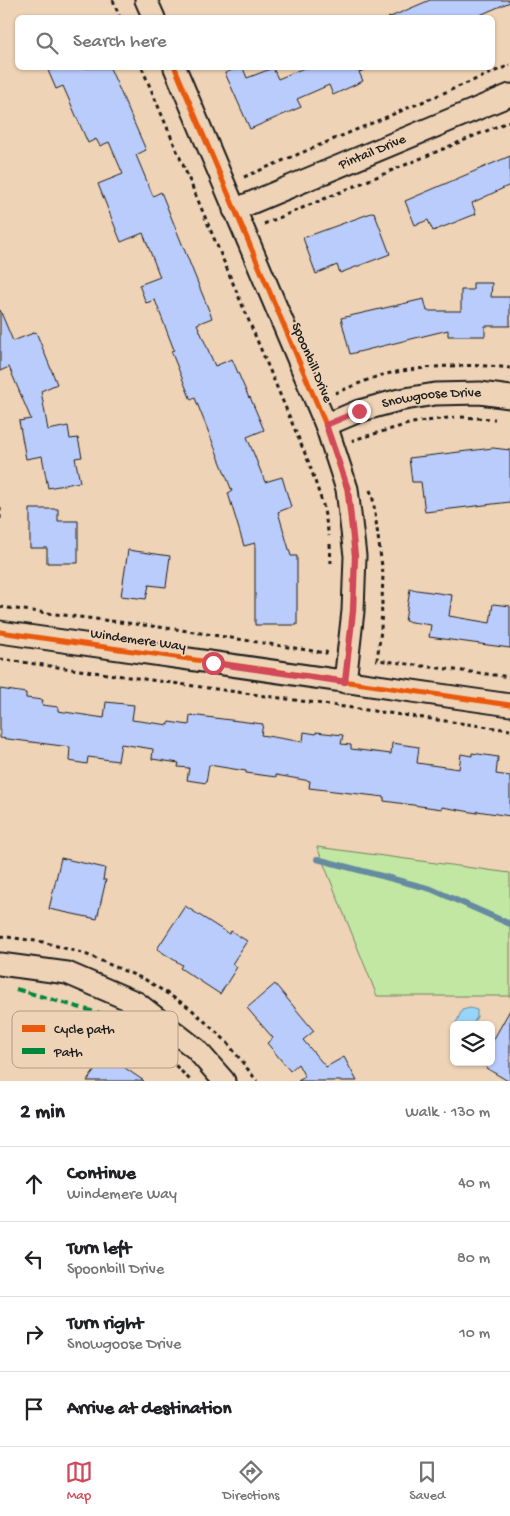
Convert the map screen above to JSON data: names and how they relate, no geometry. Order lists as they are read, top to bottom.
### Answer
{
  "streets": {
    "street": [
      "Pintail Drive",
      "Spoonbill Drive",
      "Snowgoose Drive",
      "Windemere Way"
    ]
  },
  "crossings": [
    ["Pintail Drive", "Spoonbill Drive"],
    ["Spoonbill Drive", "Snowgoose Drive"],
    ["Spoonbill Drive", "Windemere Way"]
  ],
  "legend": ["Cycle path", "Path"],
  "page": {
    "search": "Search here",
    "heading": ["2 min", "Walk · 130 m"],
    "list": [
      ["Continue", "Windemere Way", "40 m"],
      ["Turn left", "Spoonbill Drive", "80 m"],
      ["Turn right", "Snowgoose Drive", "10 m"],
      "Arrive at destination"
    ],
    "nav": ["Map", "Directions", "Saved"]
  }
}
